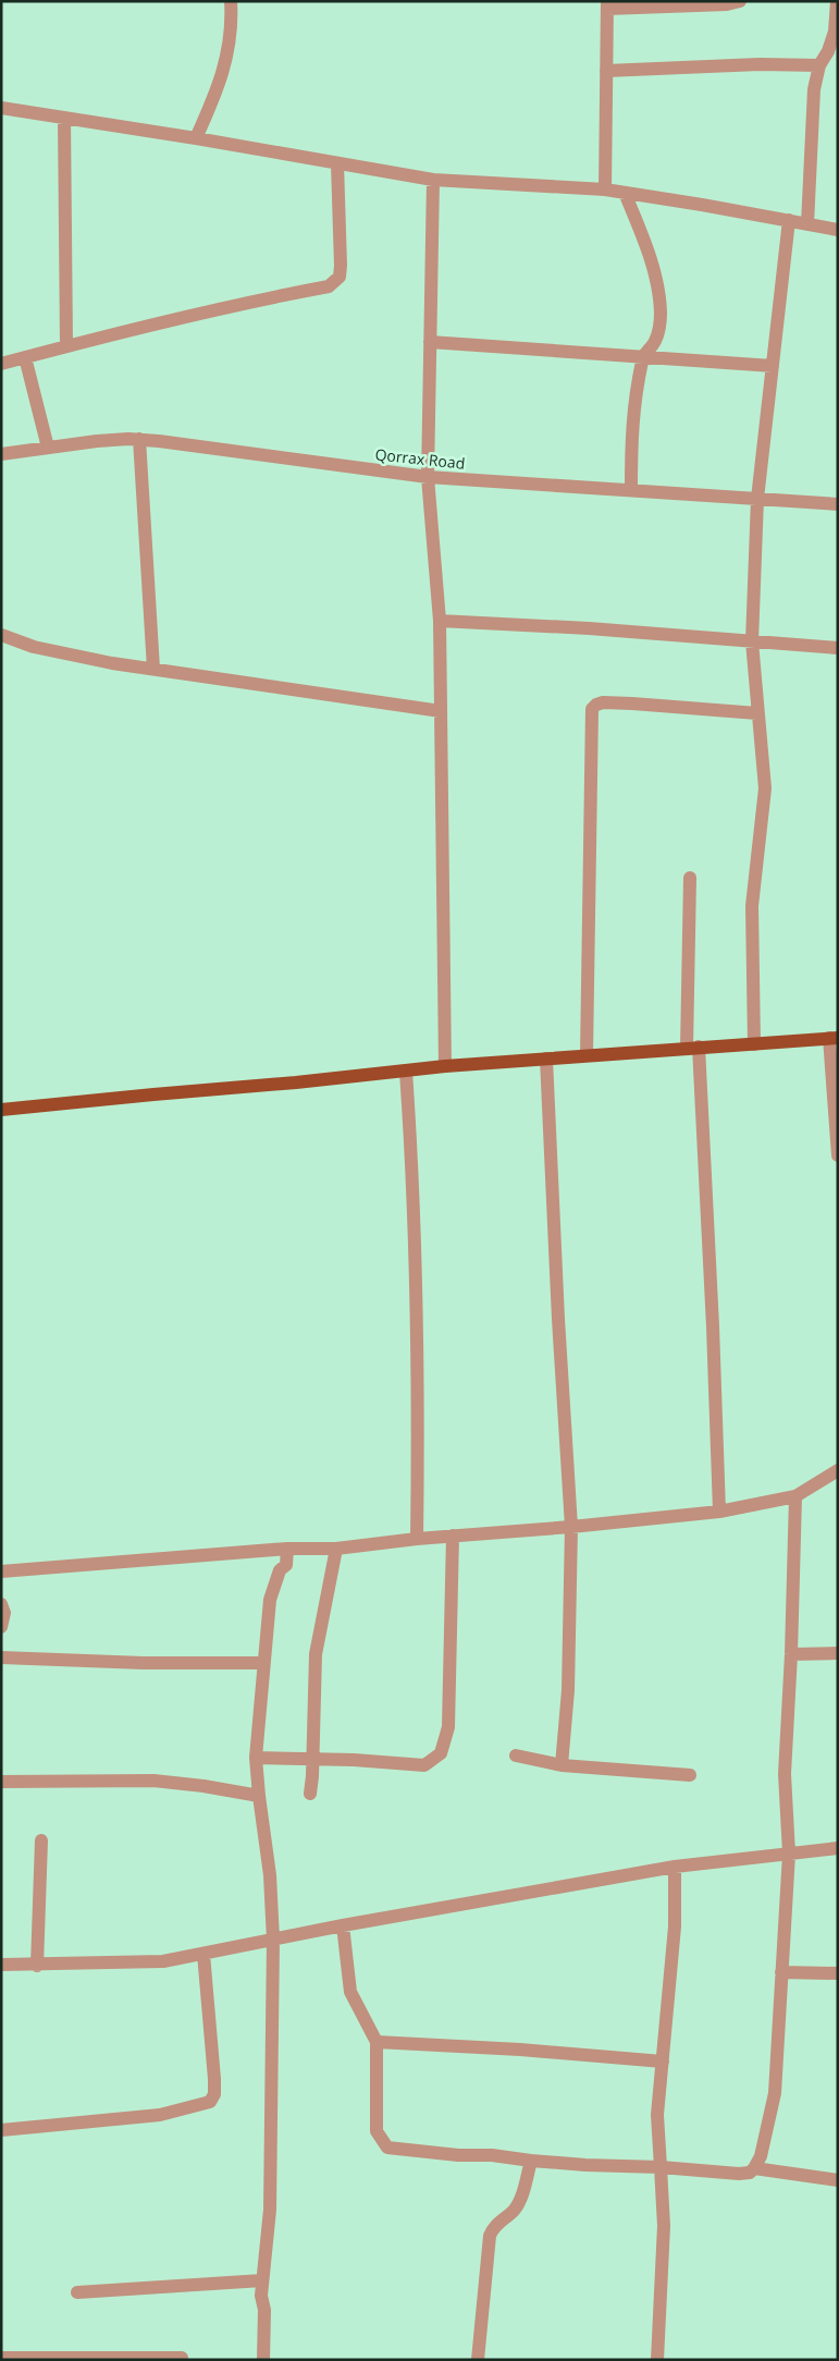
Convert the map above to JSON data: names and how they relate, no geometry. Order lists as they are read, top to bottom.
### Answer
{
  "streets": {
    "street": ["Qorrax Road"]
  }
}
